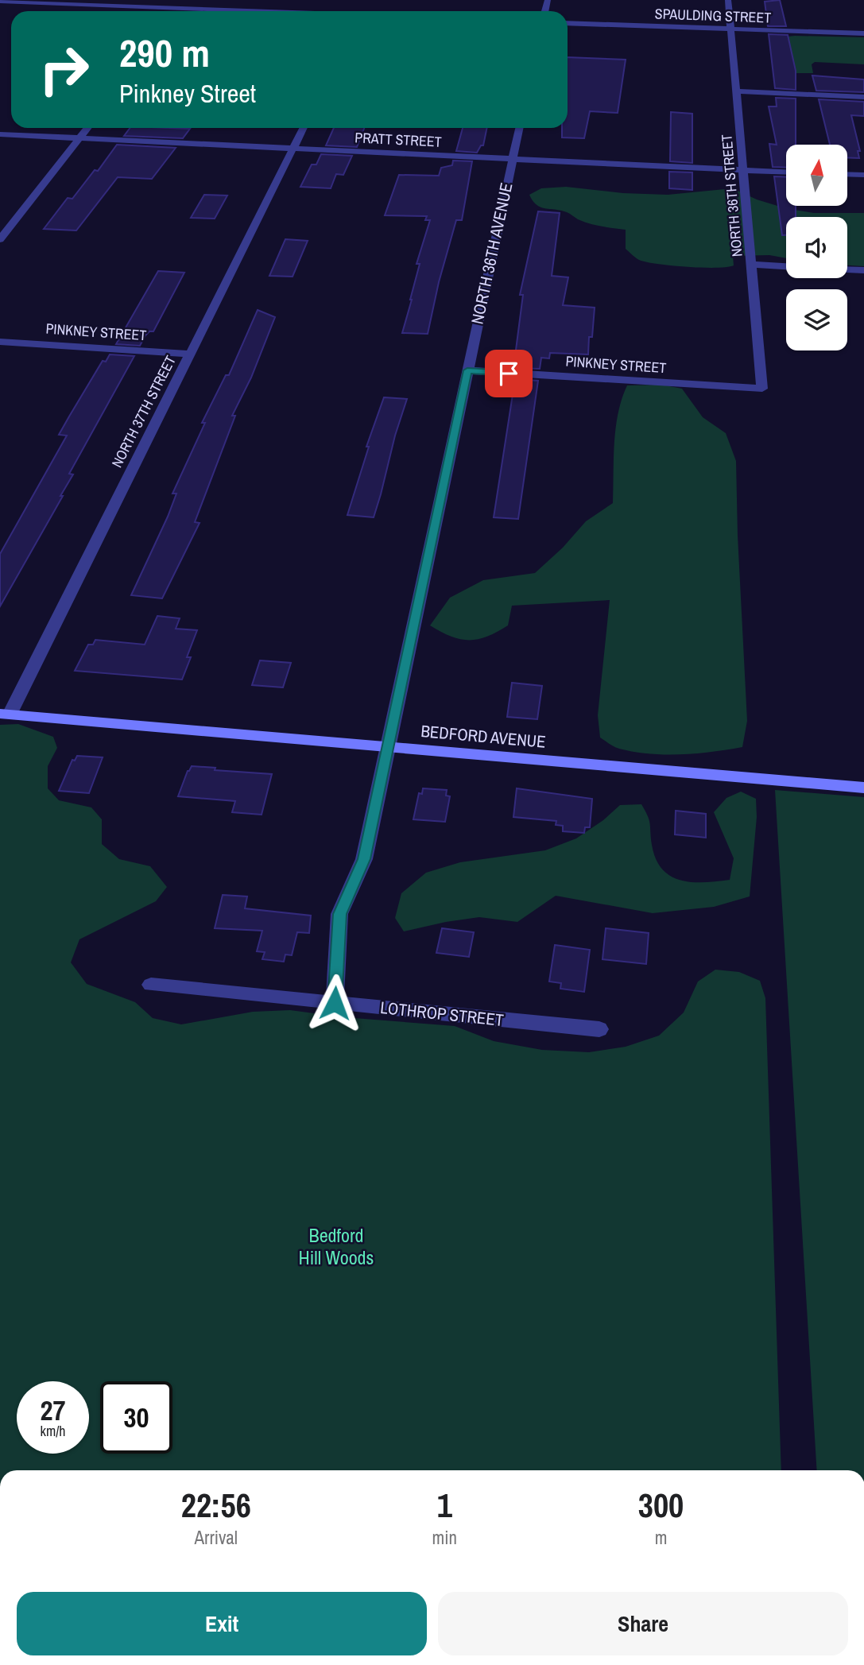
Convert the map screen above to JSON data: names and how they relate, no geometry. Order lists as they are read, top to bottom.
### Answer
{
  "streets": {
    "street": [
      "SPAULDING STREET",
      "PRATT STREET",
      "NORTH 36TH STREET",
      "NORTH 36TH AVENUE",
      "PINKNEY STREET",
      "NORTH 37TH STREET",
      "BEDFORD AVENUE",
      "LOTHROP STREET"
    ]
  },
  "crossings": [
    ["SPAULDING STREET", "NORTH 36TH STREET"],
    ["PRATT STREET", "NORTH 36TH STREET"],
    ["PRATT STREET", "NORTH 36TH AVENUE"],
    ["PRATT STREET", "NORTH 37TH STREET"],
    ["NORTH 36TH STREET", "PINKNEY STREET"],
    ["NORTH 36TH AVENUE", "PINKNEY STREET"],
    ["NORTH 36TH AVENUE", "BEDFORD AVENUE"],
    ["NORTH 36TH AVENUE", "LOTHROP STREET"],
    ["PINKNEY STREET", "NORTH 37TH STREET"],
    ["NORTH 37TH STREET", "BEDFORD AVENUE"]
  ],
  "parks": ["Bedford Hill Woods"],
  "north": "top",
  "page": {
    "turn": ["290 m", "Pinkney Street"],
    "speed": "27 km/h",
    "limit": "30",
    "eta": [
      "22:56",
      "Arrival",
      "1",
      "min",
      "300",
      "m"
    ],
    "buttons": ["Exit", "Share"]
  }
}
